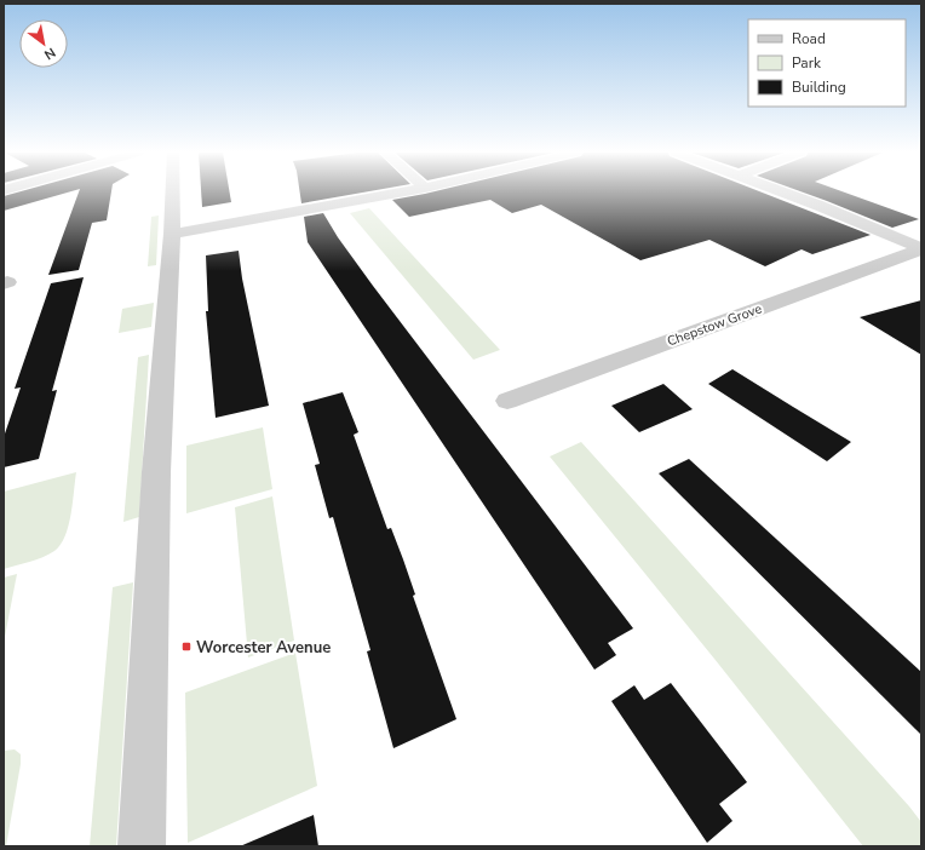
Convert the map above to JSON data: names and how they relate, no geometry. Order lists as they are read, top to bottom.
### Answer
{
  "streets": {
    "street": ["Chepstow Grove"]
  },
  "places": {
    "transit": ["Worcester Avenue"]
  },
  "legend": ["Road", "Park", "Building"],
  "north": "bottom right"
}
